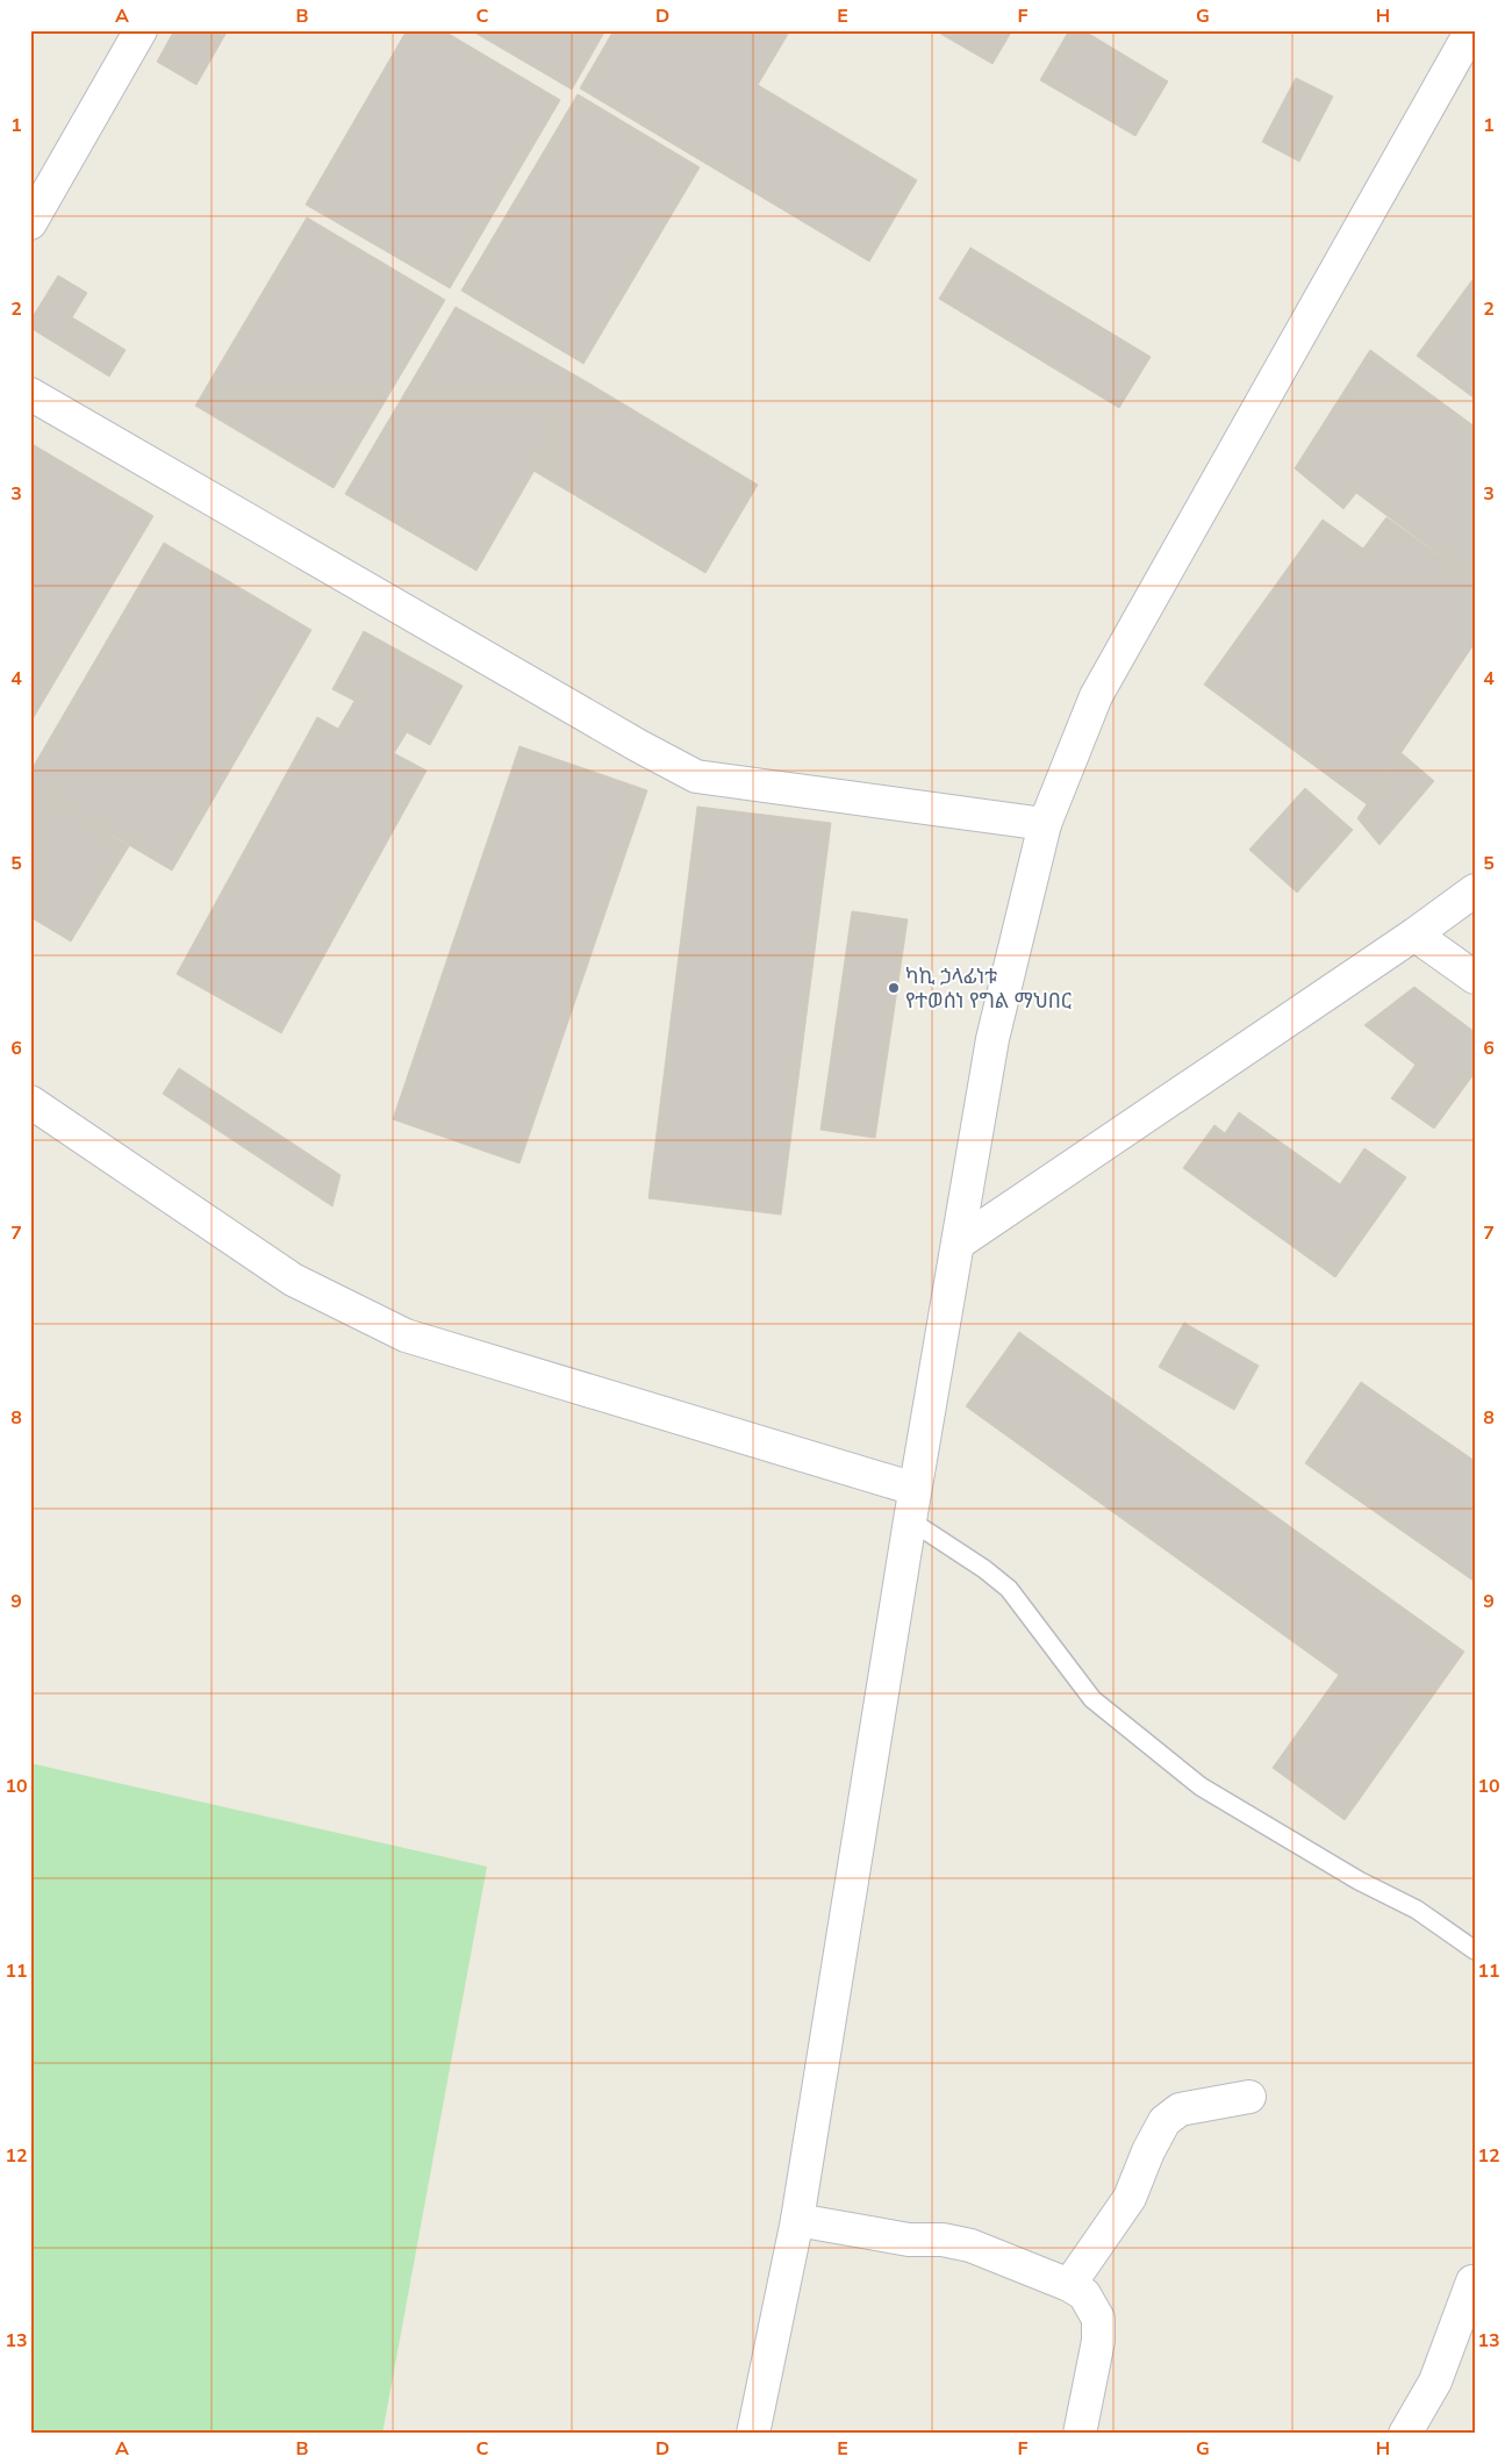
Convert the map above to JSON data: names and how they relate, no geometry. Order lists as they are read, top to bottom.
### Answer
{
  "places": ["ካኪ ኃላፊነቱ የተወሰነ የግል ማህበር"],
  "grid": {
    "columns": [
      "A",
      "B",
      "C",
      "D",
      "E",
      "F",
      "G",
      "H"
    ],
    "rows": [
      "1",
      "2",
      "3",
      "4",
      "5",
      "6",
      "7",
      "8",
      "9",
      "10",
      "11",
      "12",
      "13"
    ]
  }
}
